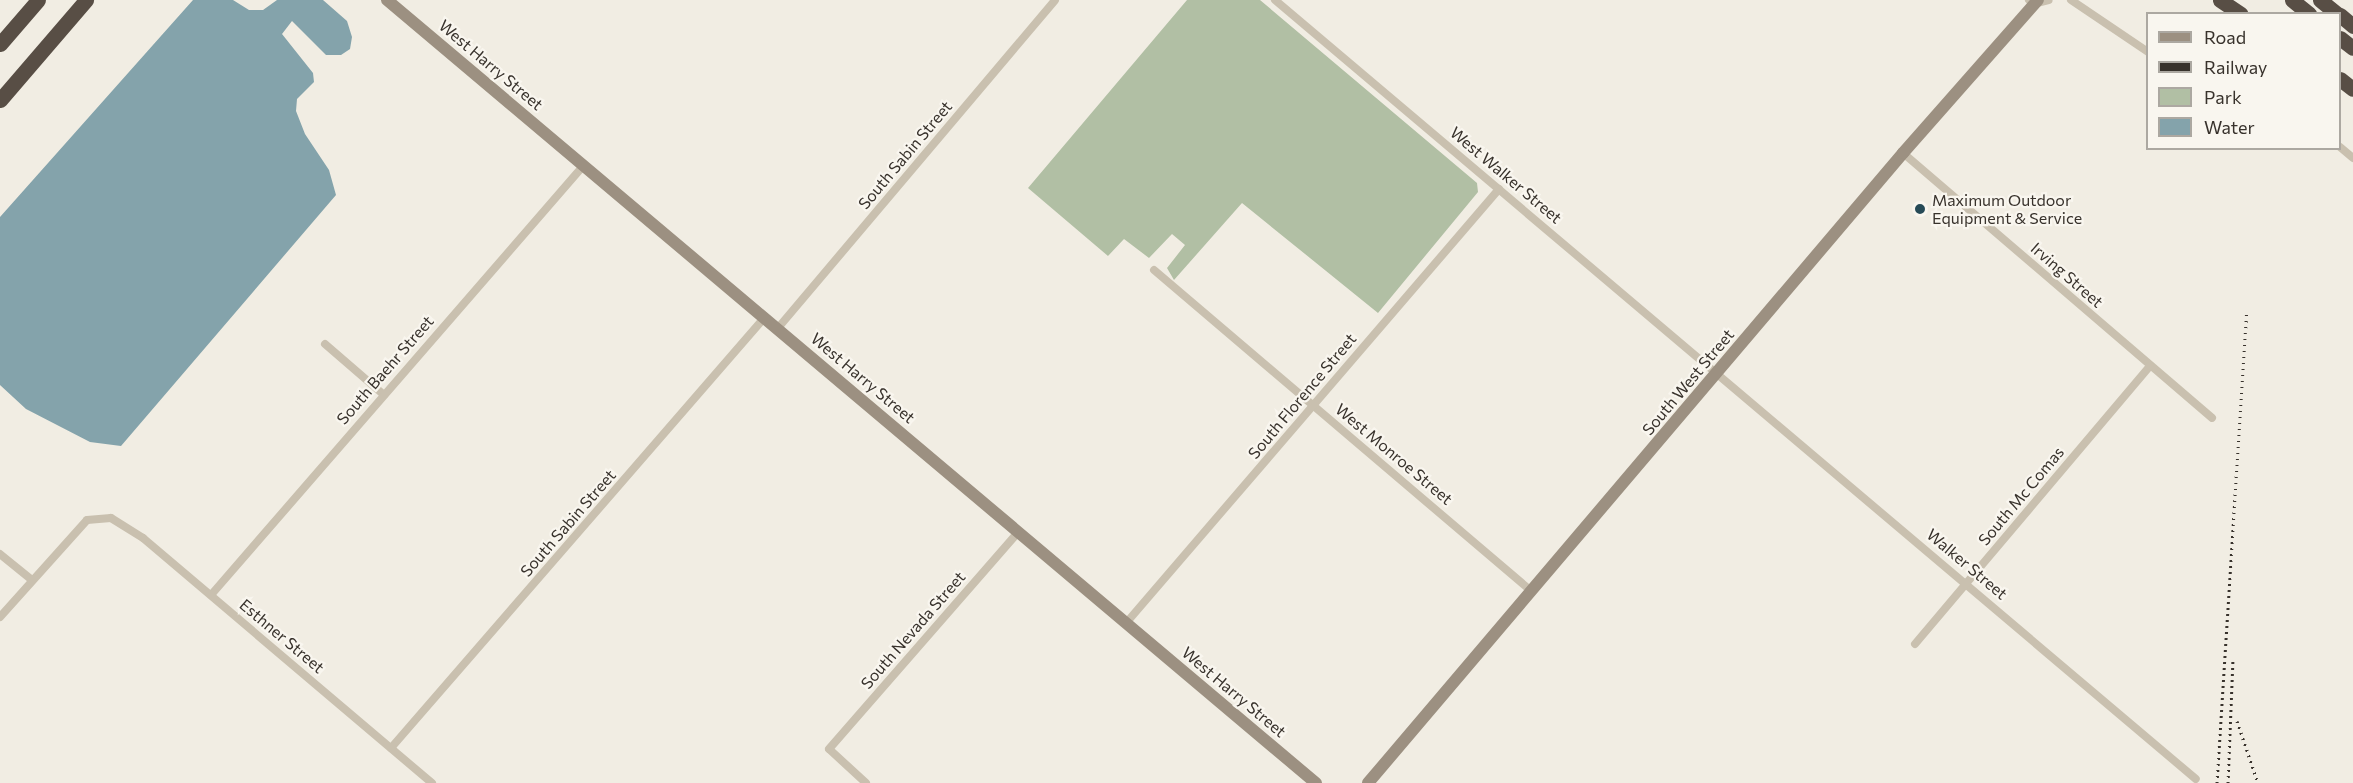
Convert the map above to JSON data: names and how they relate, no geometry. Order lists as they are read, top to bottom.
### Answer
{
  "streets": {
    "street": [
      "West Harry Street",
      "South Sabin Street",
      "West Walker Street",
      "Irving Street",
      "South Baehr Street",
      "South West Street",
      "South Florence Street",
      "West Monroe Street",
      "South Mc Comas",
      "Walker Street",
      "South Nevada Street",
      "Esthner Street"
    ]
  },
  "crossings": [
    ["West Harry Street", "South Sabin Street"],
    ["West Harry Street", "South Baehr Street"],
    ["West Harry Street", "South Florence Street"],
    ["West Harry Street", "South Nevada Street"],
    ["South Sabin Street", "Esthner Street"],
    ["West Walker Street", "South West Street"],
    ["West Walker Street", "South Florence Street"],
    ["West Walker Street", "Walker Street"],
    ["Irving Street", "South West Street"],
    ["Irving Street", "South Mc Comas"],
    ["South Baehr Street", "Esthner Street"],
    ["South West Street", "West Monroe Street"],
    ["South West Street", "Walker Street"],
    ["South Florence Street", "West Monroe Street"],
    ["South Mc Comas", "Walker Street"]
  ],
  "places": ["Maximum Outdoor Equipment & Service"],
  "legend": [
    "Road",
    "Railway",
    "Park",
    "Water"
  ]
}
